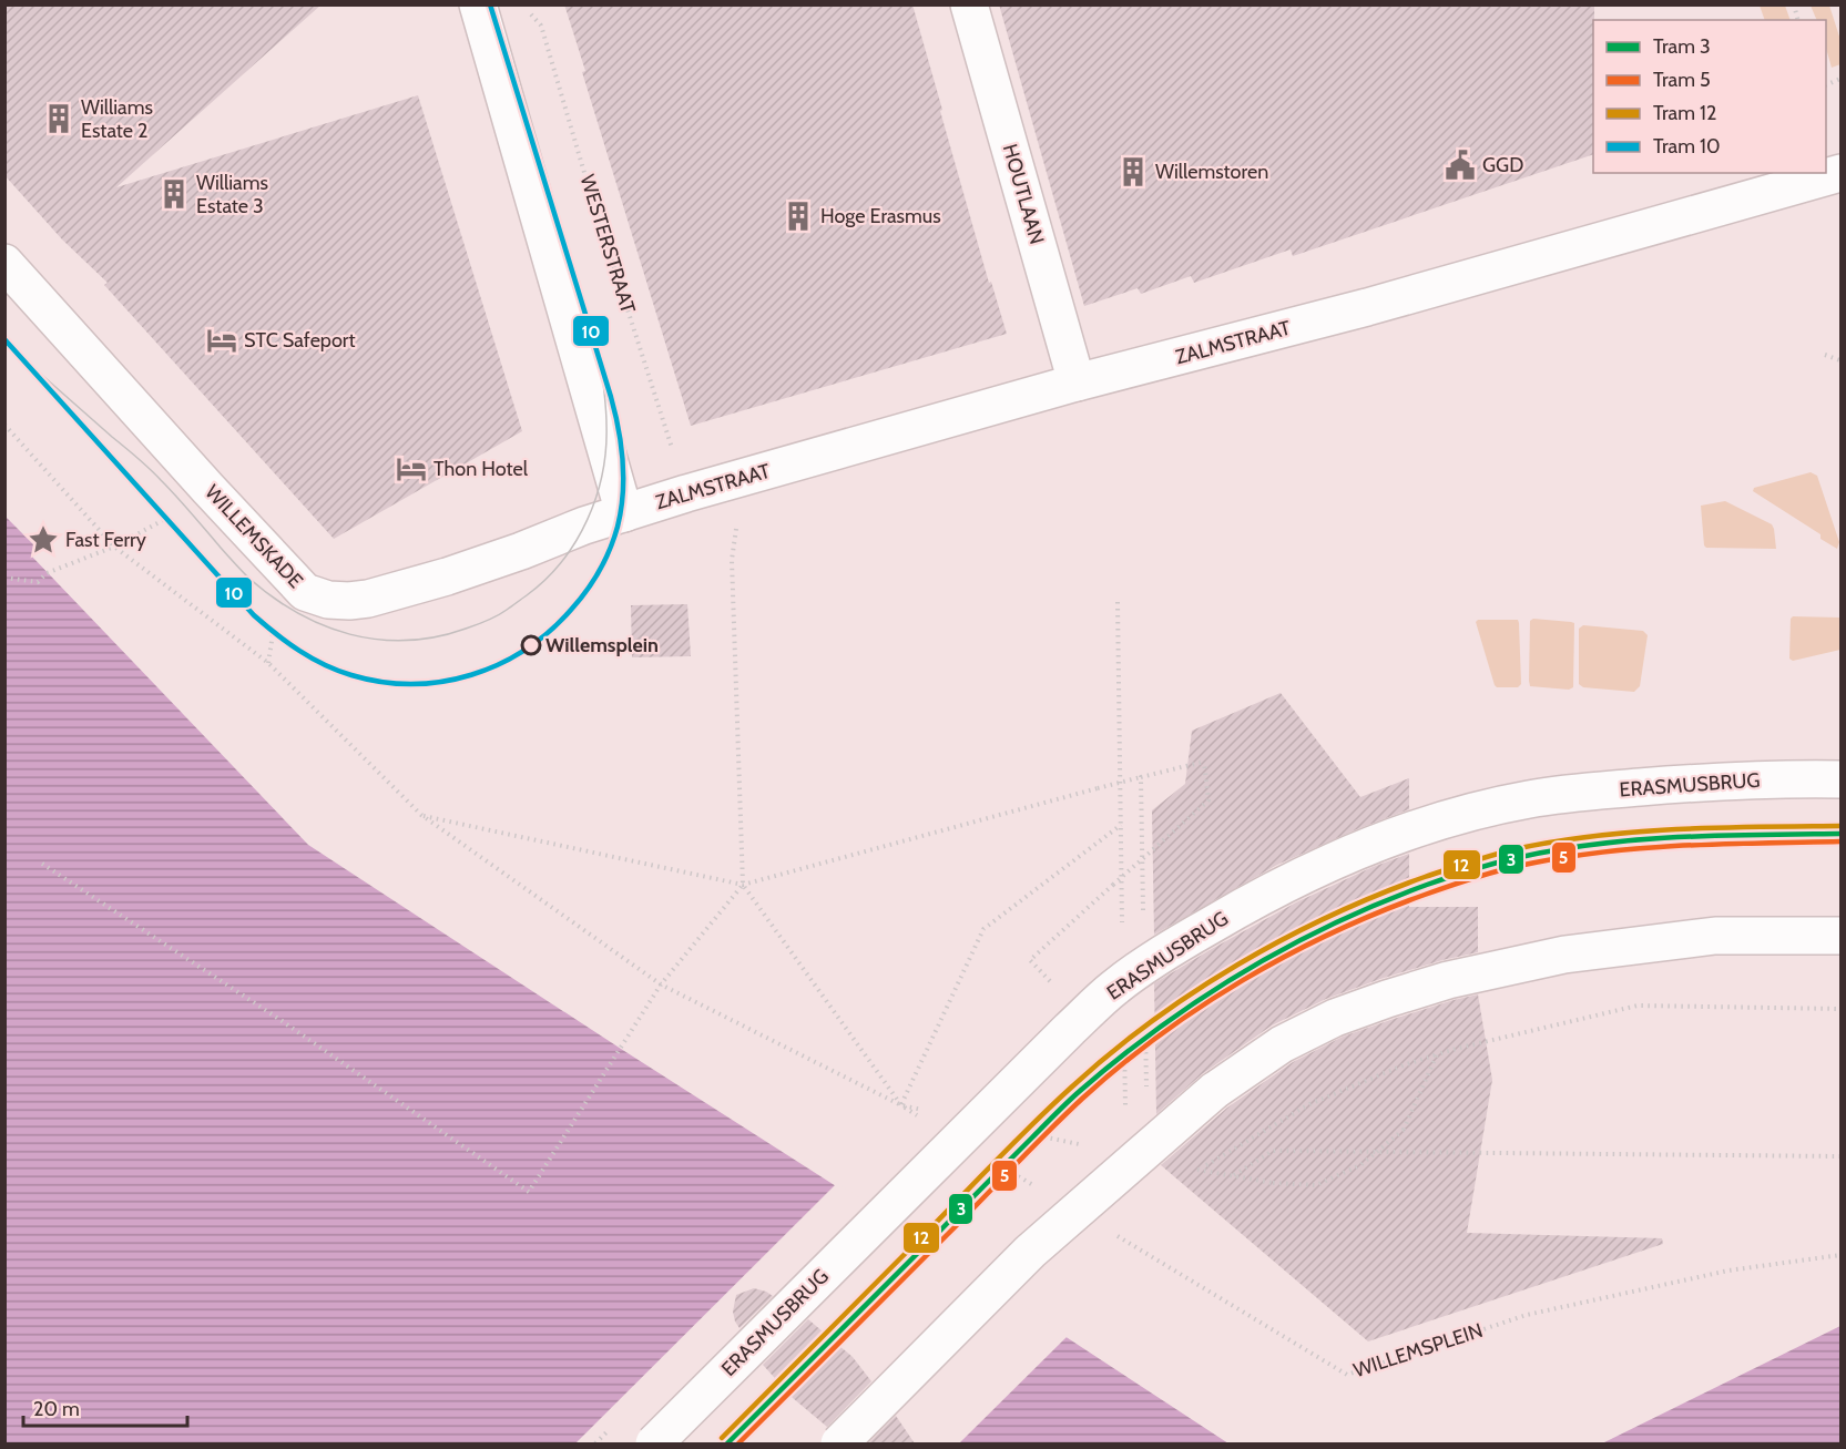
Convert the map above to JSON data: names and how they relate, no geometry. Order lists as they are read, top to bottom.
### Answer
{
  "streets": {
    "street": [
      "HOUTLAAN",
      "ZALMSTRAAT",
      "WILLEMSKADE",
      "ERASMUSBRUG"
    ],
    "path": ["WESTERSTRAAT", "WILLEMSPLEIN"]
  },
  "crossings": [
    ["HOUTLAAN", "ZALMSTRAAT"],
    ["WESTERSTRAAT", "ZALMSTRAAT"],
    ["ZALMSTRAAT", "WILLEMSKADE"]
  ],
  "places": {
    "building": [
      "Williams Estate 2",
      "Willemstoren",
      "Williams Estate 3",
      "Hoge Erasmus"
    ],
    "public building": ["GGD"],
    "hotel": ["STC Safeport", "Thon Hotel"],
    "place": ["Fast Ferry"],
    "other": ["Willemsplein"]
  },
  "lines": [
    "tram line 10",
    "tram line 12",
    "tram line 3",
    "tram line 5"
  ],
  "legend": [
    "Tram 3",
    "Tram 5",
    "Tram 12",
    "Tram 10"
  ],
  "scale_bar": "20 m"
}
